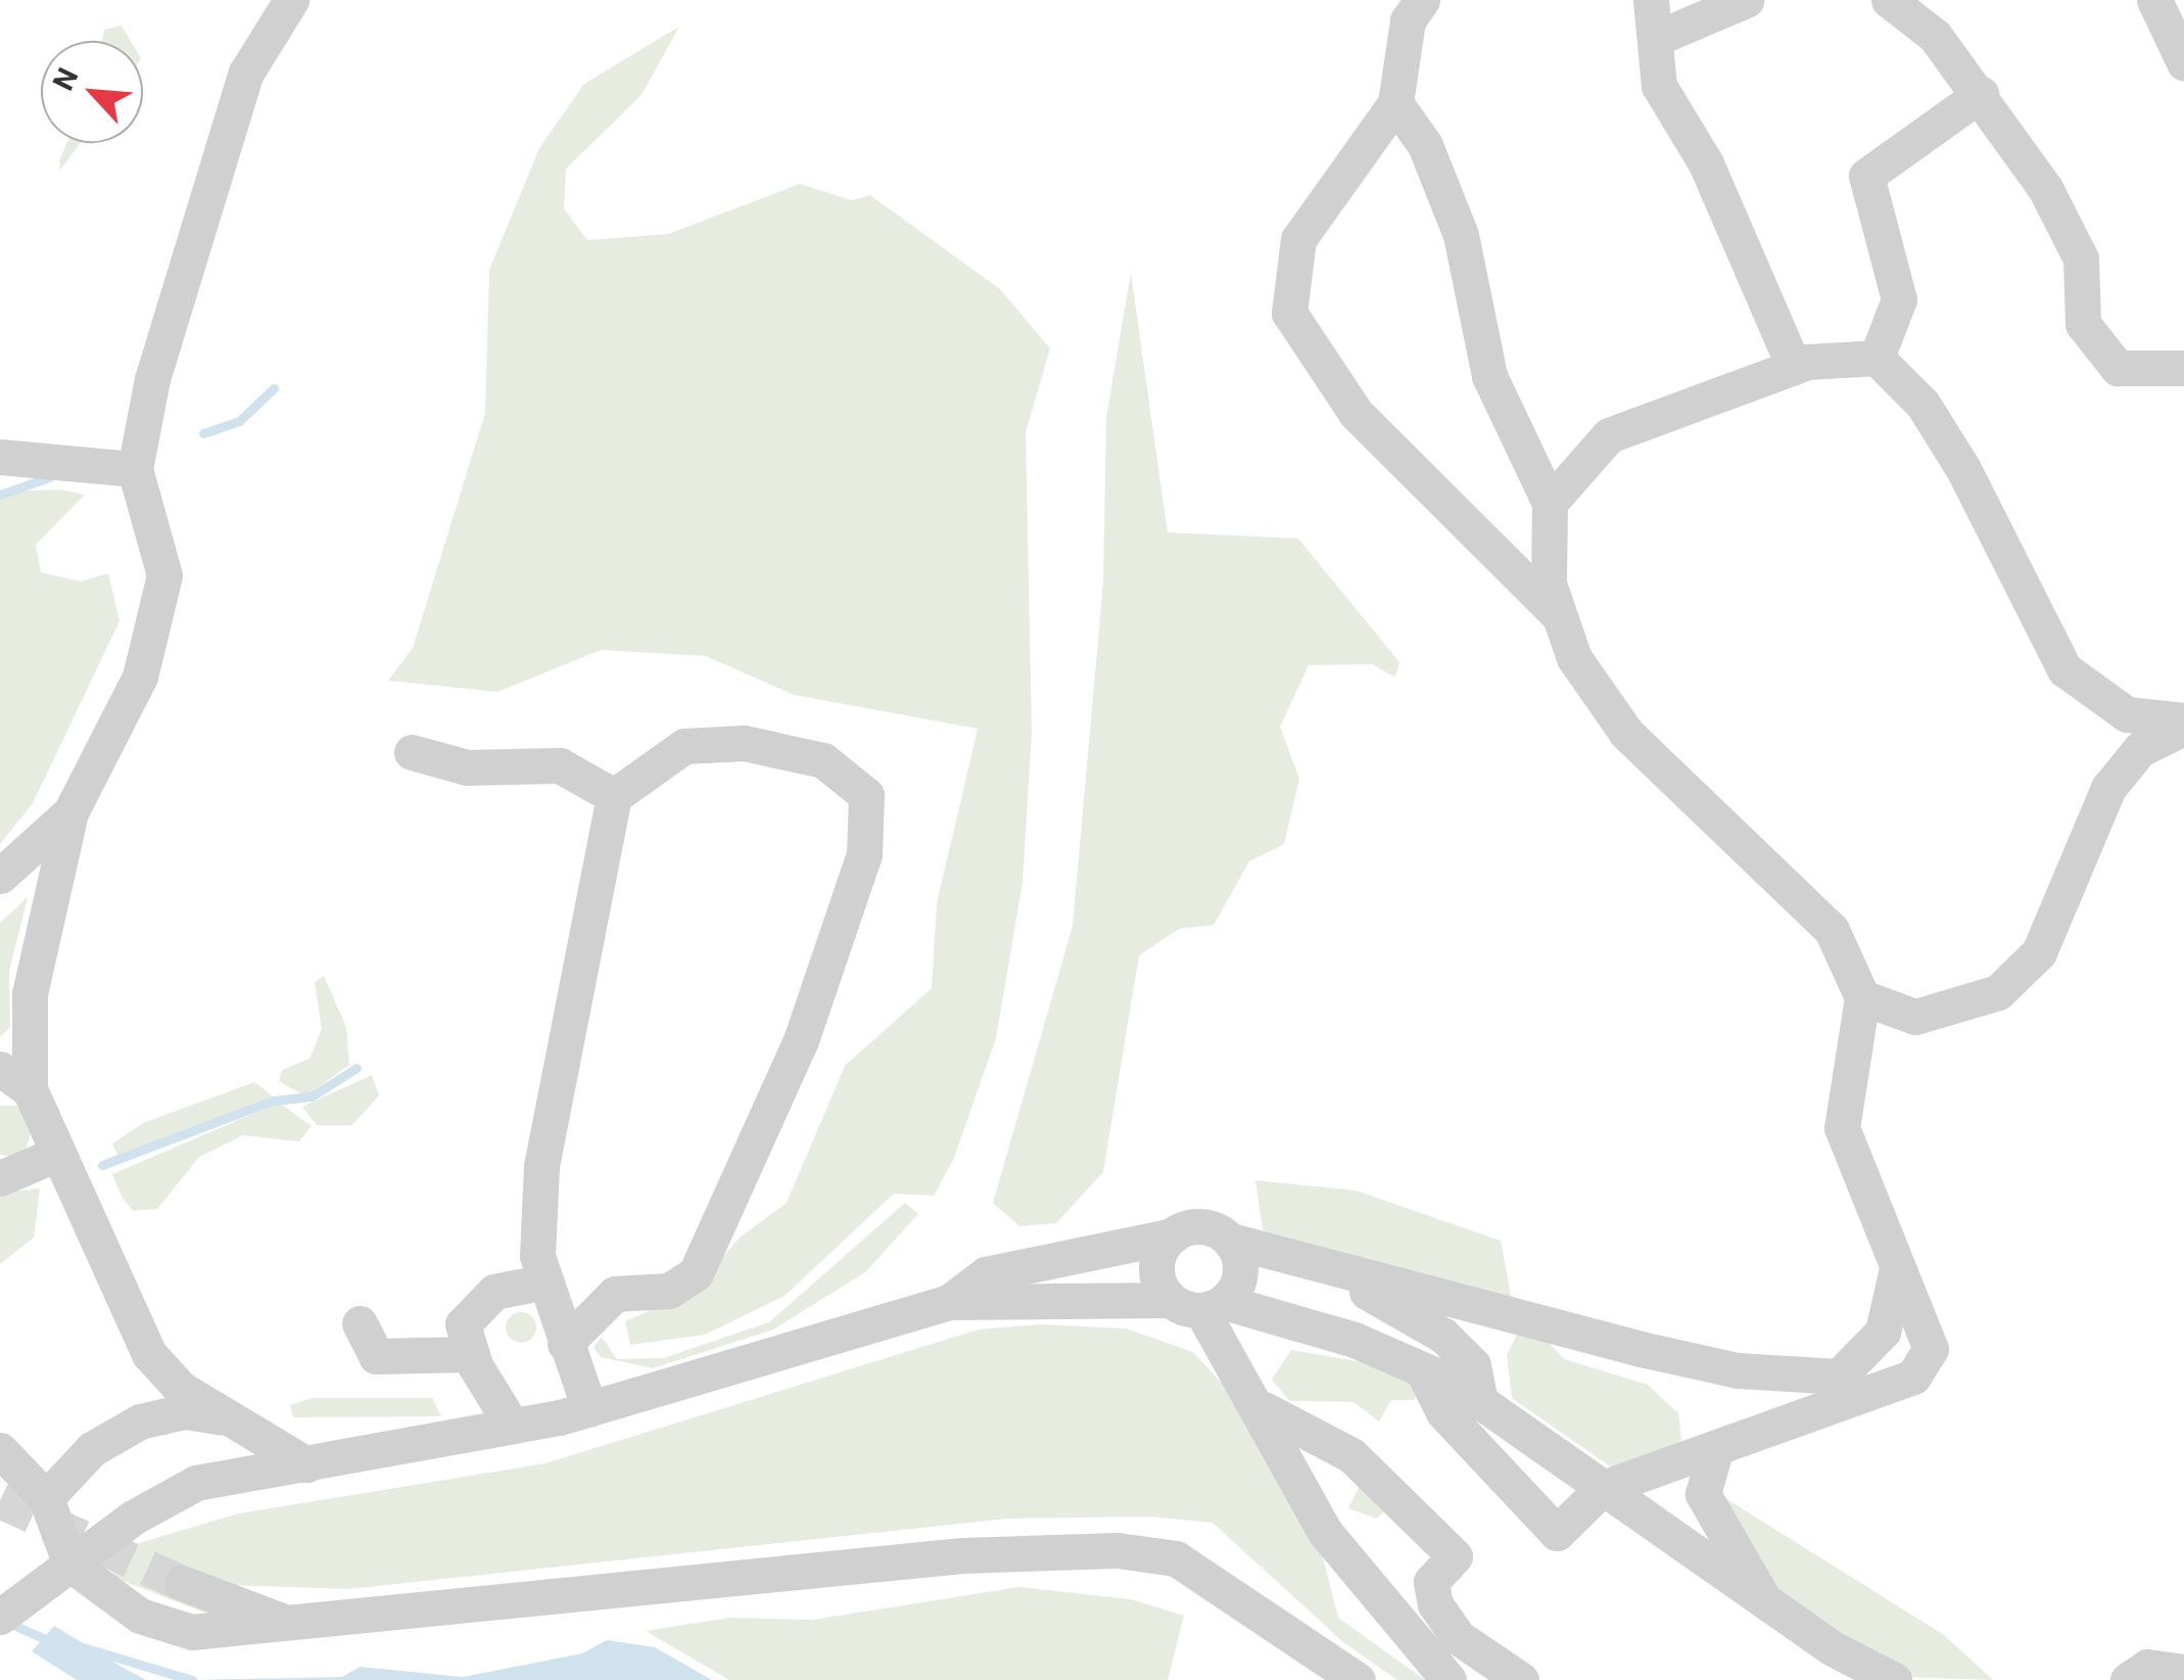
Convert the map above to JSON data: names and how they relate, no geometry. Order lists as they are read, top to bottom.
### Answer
{
  "north": "top left"
}
